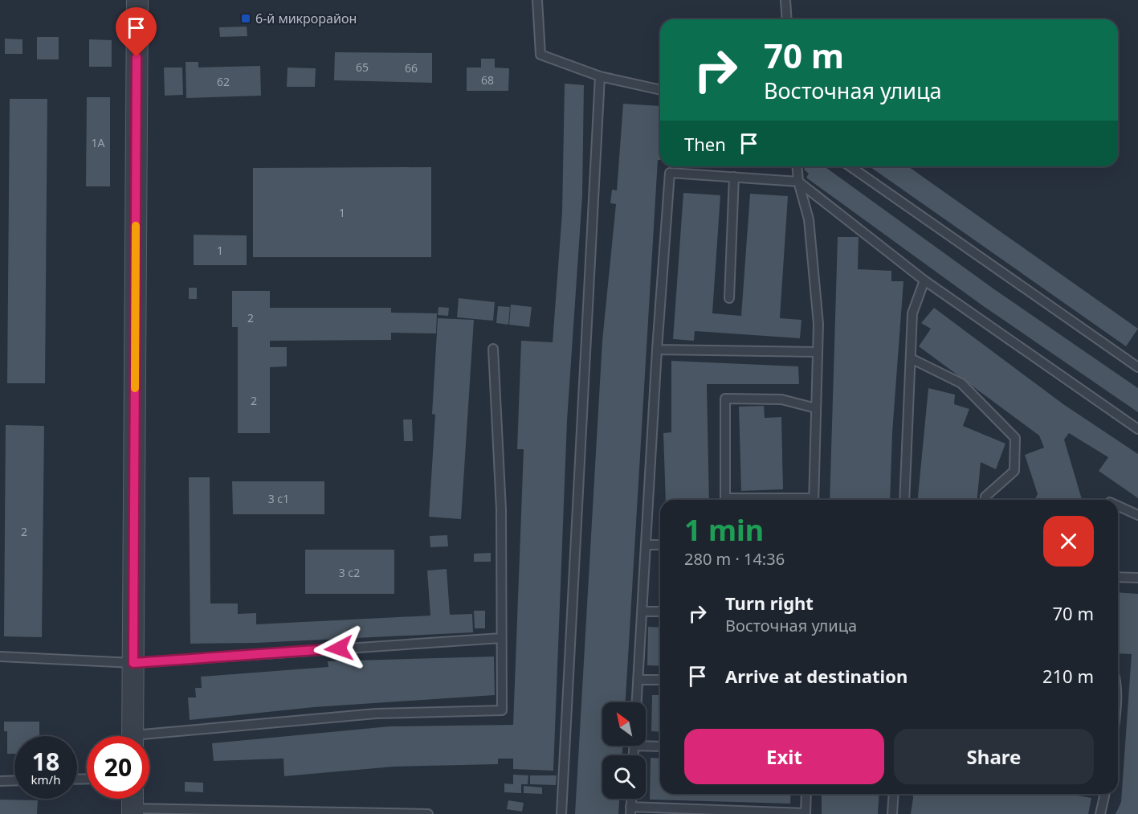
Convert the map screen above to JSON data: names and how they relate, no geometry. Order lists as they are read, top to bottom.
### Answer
{
  "places": {
    "transit": ["6-й микрорайон"]
  },
  "house_numbers": [
    "65",
    "66",
    "68",
    "62",
    "1А",
    "1",
    "1",
    "2",
    "2",
    "3 с1",
    "2",
    "3 с2"
  ],
  "north": "top left",
  "page": {
    "turn": ["70 m", "Восточная улица"],
    "then": "Then",
    "heading": ["1 min", "280 m · 14:36"],
    "list": [
      {
        "name": "Turn right",
        "note": "Восточная улица",
        "value": "70 m"
      },
      {
        "name": "Arrive at destination",
        "value": "210 m"
      }
    ],
    "buttons": ["Exit", "Share"],
    "speed": "18 km/h",
    "limit": "20"
  }
}
